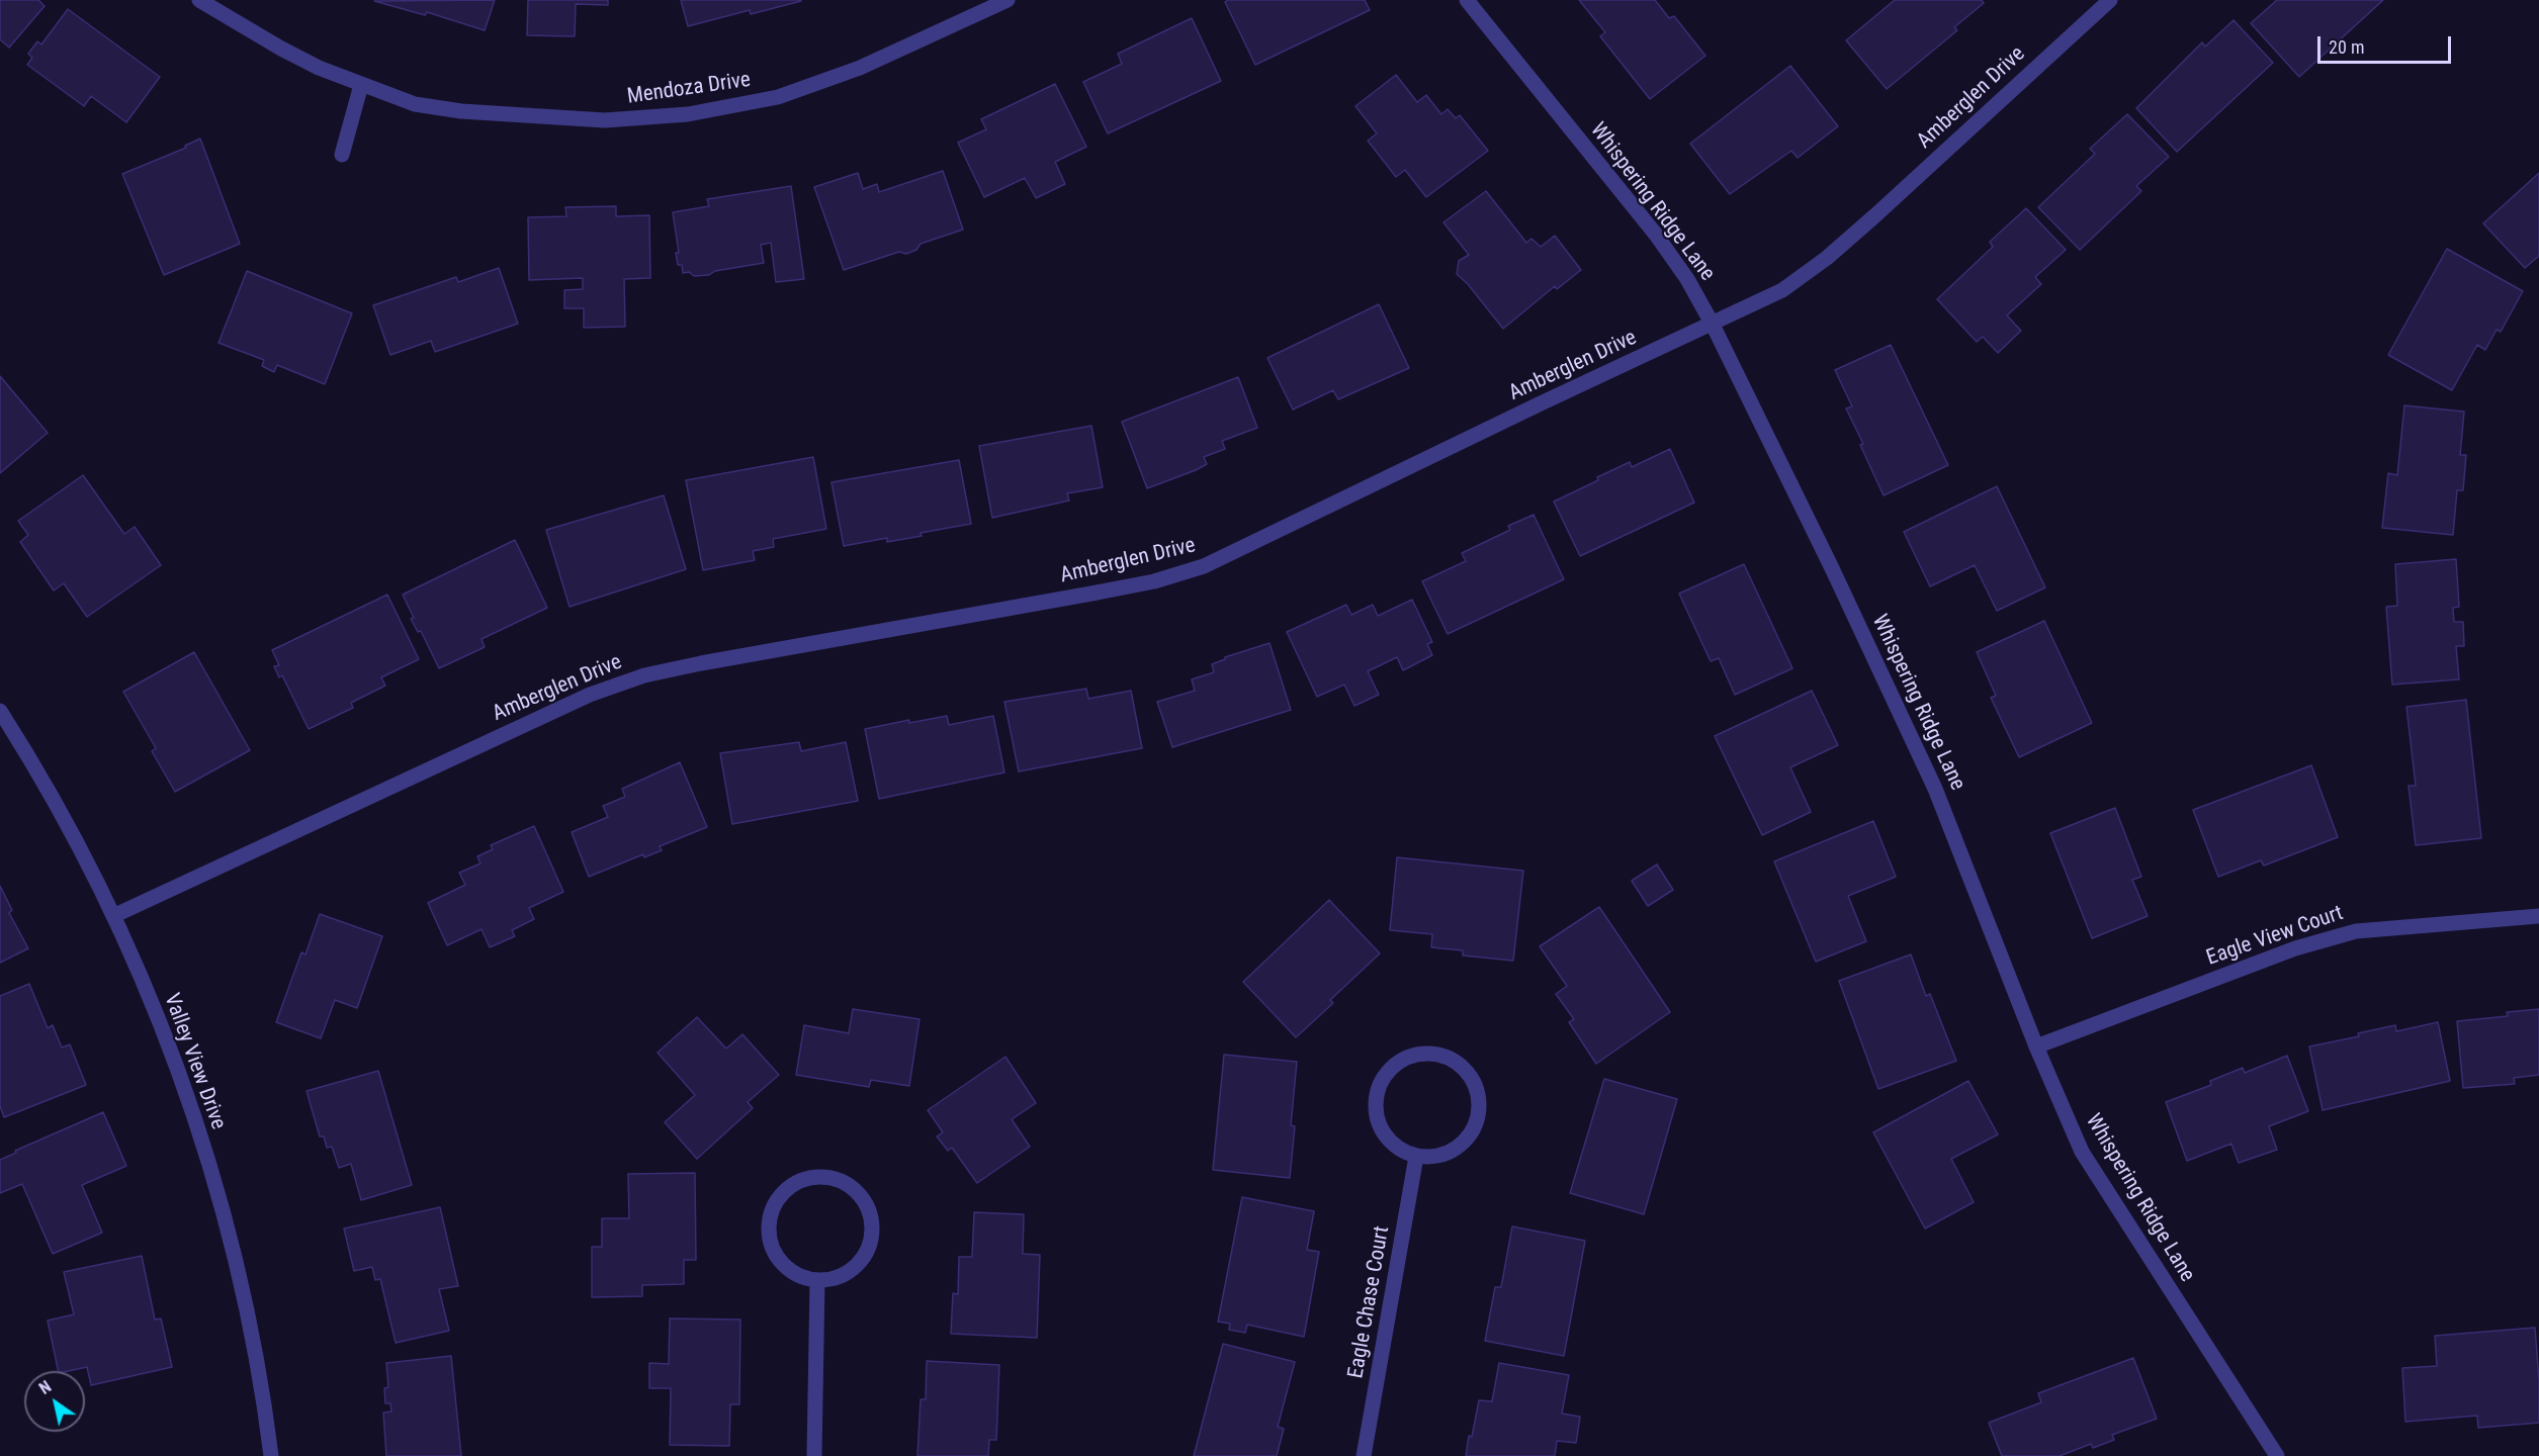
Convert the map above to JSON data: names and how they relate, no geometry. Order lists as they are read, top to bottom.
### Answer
{
  "streets": {
    "street": [
      "Mendoza Drive",
      "Amberglen Drive",
      "Whispering Ridge Lane",
      "Eagle View Court",
      "Valley View Drive",
      "Eagle Chase Court"
    ]
  },
  "crossings": [
    ["Amberglen Drive", "Whispering Ridge Lane"],
    ["Amberglen Drive", "Valley View Drive"],
    ["Whispering Ridge Lane", "Eagle View Court"]
  ],
  "scale_bar": "20 m",
  "north": "top left"
}
